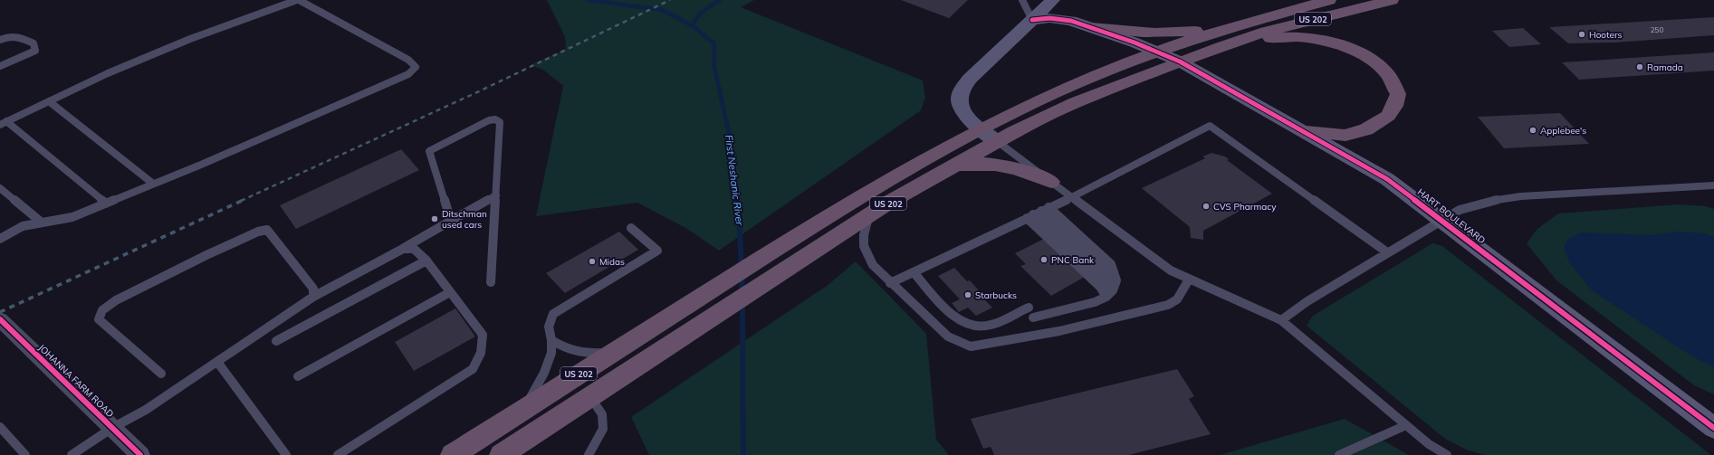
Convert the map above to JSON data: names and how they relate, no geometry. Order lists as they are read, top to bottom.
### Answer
{
  "streets": {
    "highway": ["US 202"],
    "street": ["HART BOULEVARD", "JOHANNA FARM ROAD"]
  },
  "crossings": [
    ["US 202", "HART BOULEVARD"]
  ],
  "water": ["First Neshanic River"],
  "places": [
    "Hooters",
    "Ramada",
    "Applebee's",
    "CVS Pharmacy",
    "Ditschman used cars",
    "PNC Bank",
    "Midas",
    "Starbucks"
  ],
  "house_numbers": ["250"]
}
